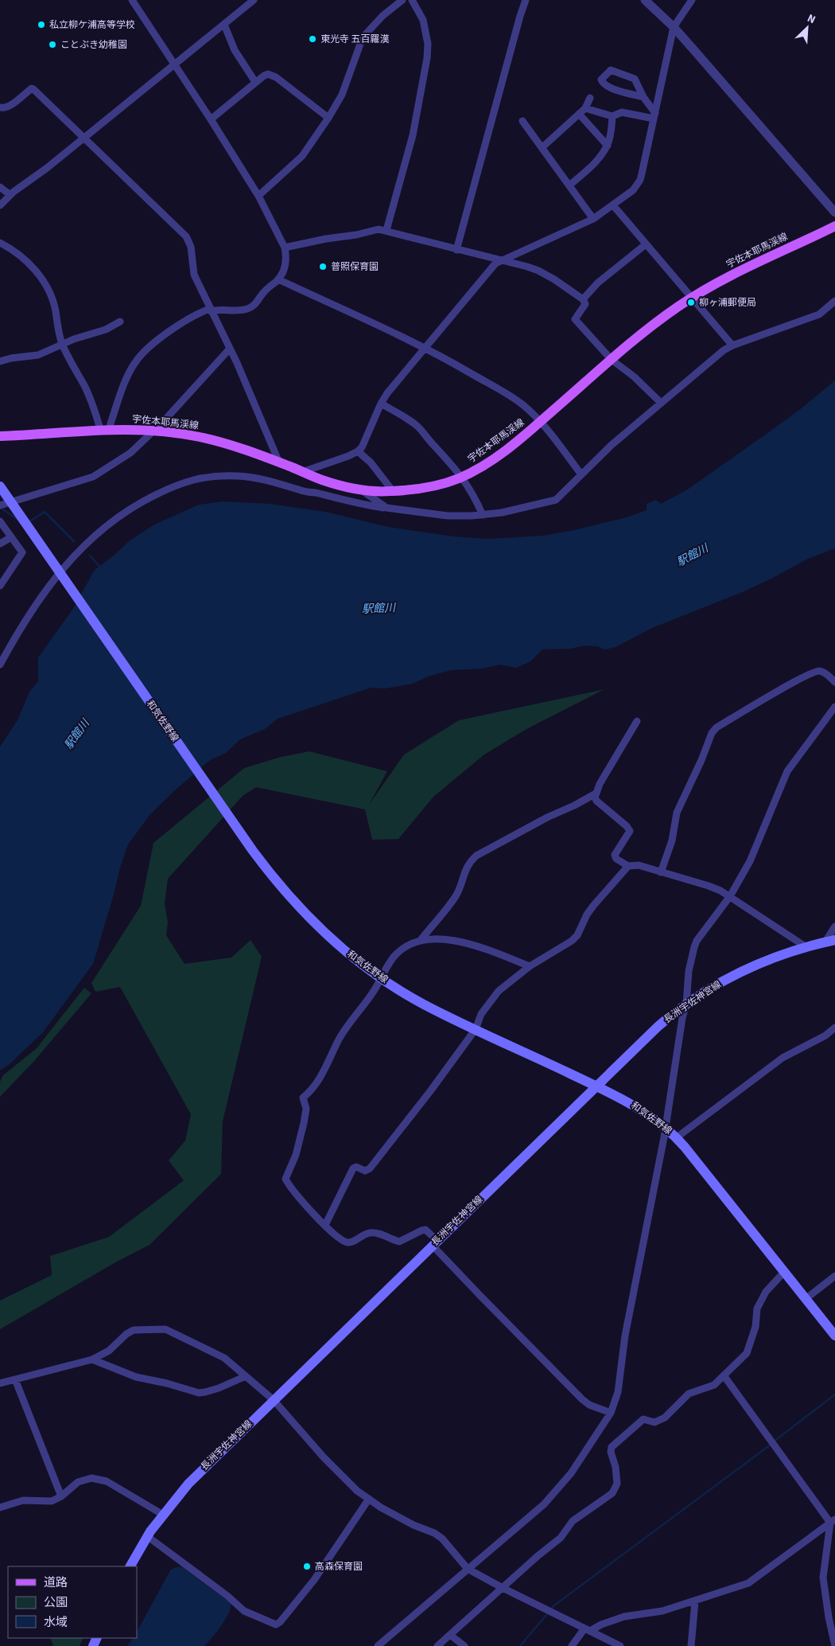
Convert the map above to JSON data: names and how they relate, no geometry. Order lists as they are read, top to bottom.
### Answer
{
  "streets": {
    "main road": ["宇佐本耶馬渓線", "和気佐野線", "長洲宇佐神宮線"]
  },
  "crossings": [
    ["和気佐野線", "長洲宇佐神宮線"]
  ],
  "water": ["駅館川"],
  "places": [
    "私立柳ケ浦高等学校",
    "東光寺 五百羅漢",
    "ことぶき幼稚園",
    "普照保育園",
    "柳ヶ浦郵便局",
    "高森保育園"
  ],
  "legend": ["道路", "公園", "水域"],
  "north": "top right"
}
